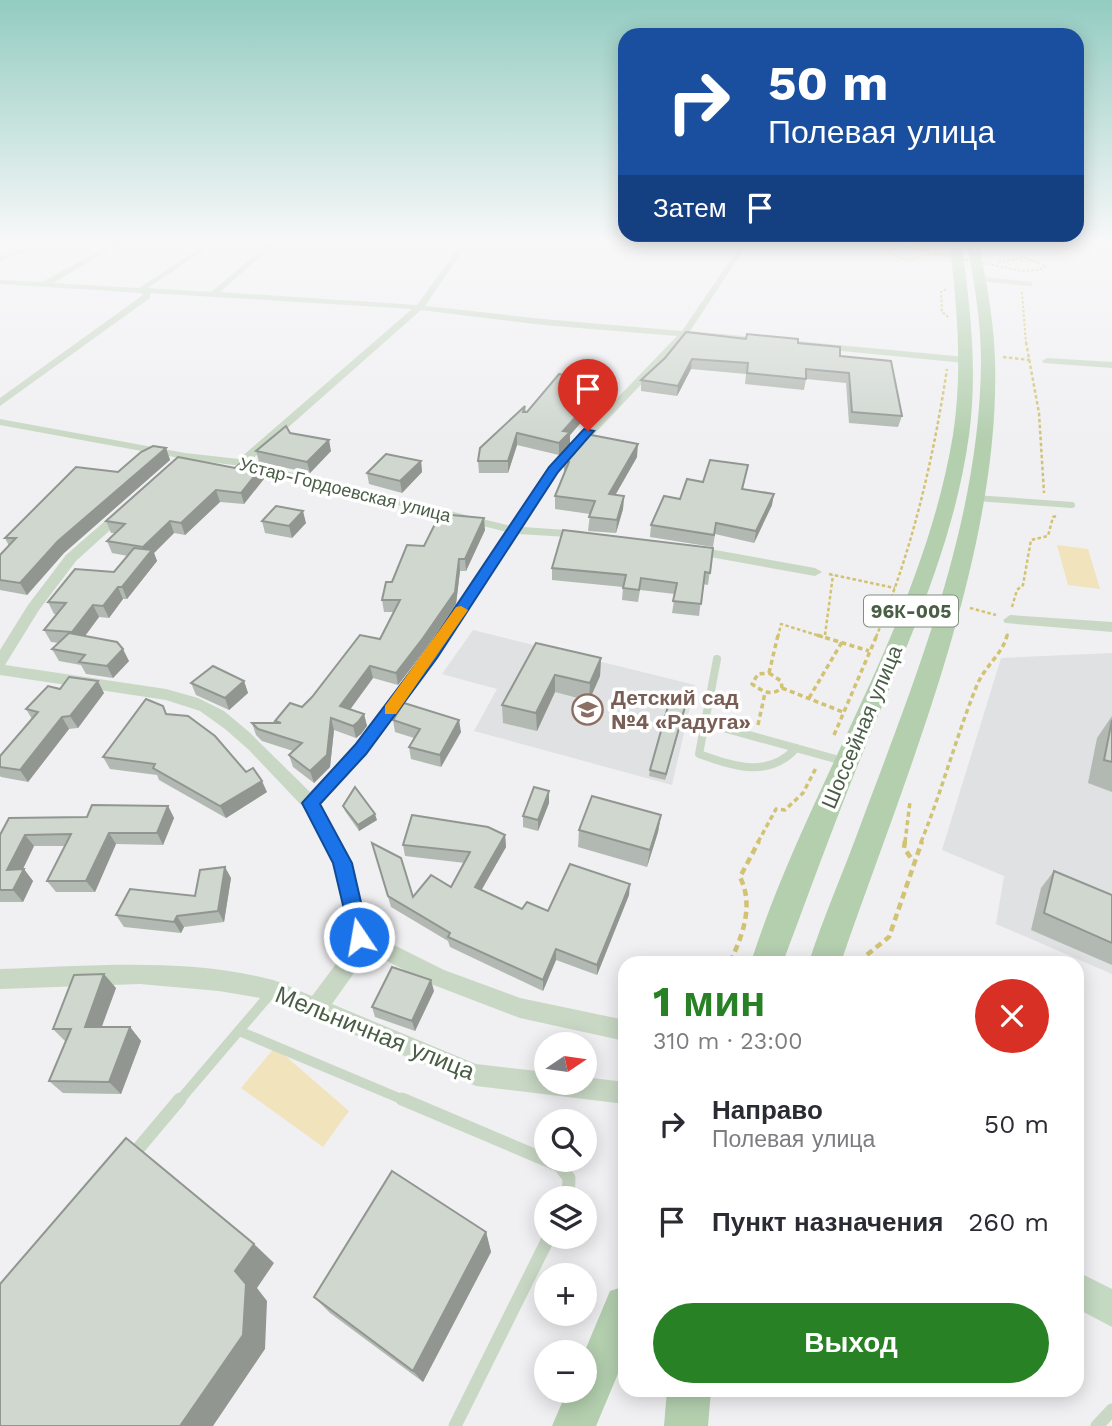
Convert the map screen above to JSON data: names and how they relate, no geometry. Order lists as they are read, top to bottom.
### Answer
{
  "streets": {
    "main road": ["96К-005", "Шоссейная улица"],
    "street": ["Устар-Гордоевская улица", "Мельничная улица"]
  },
  "places": {
    "school or university": ["Детский сад №4 «Радуга»"]
  },
  "north": "right",
  "page": {
    "turn": ["50 m", "Полевая улица"],
    "then": "Затем",
    "heading": ["1 мин", "310 m · 23:00"],
    "map_buttons": ["+", "−"],
    "list": [
      {
        "name": "Направо",
        "note": "Полевая улица",
        "value": "50 m"
      },
      {
        "name": "Пункт назначения",
        "value": "260 m"
      }
    ],
    "buttons": "Выход"
  }
}
